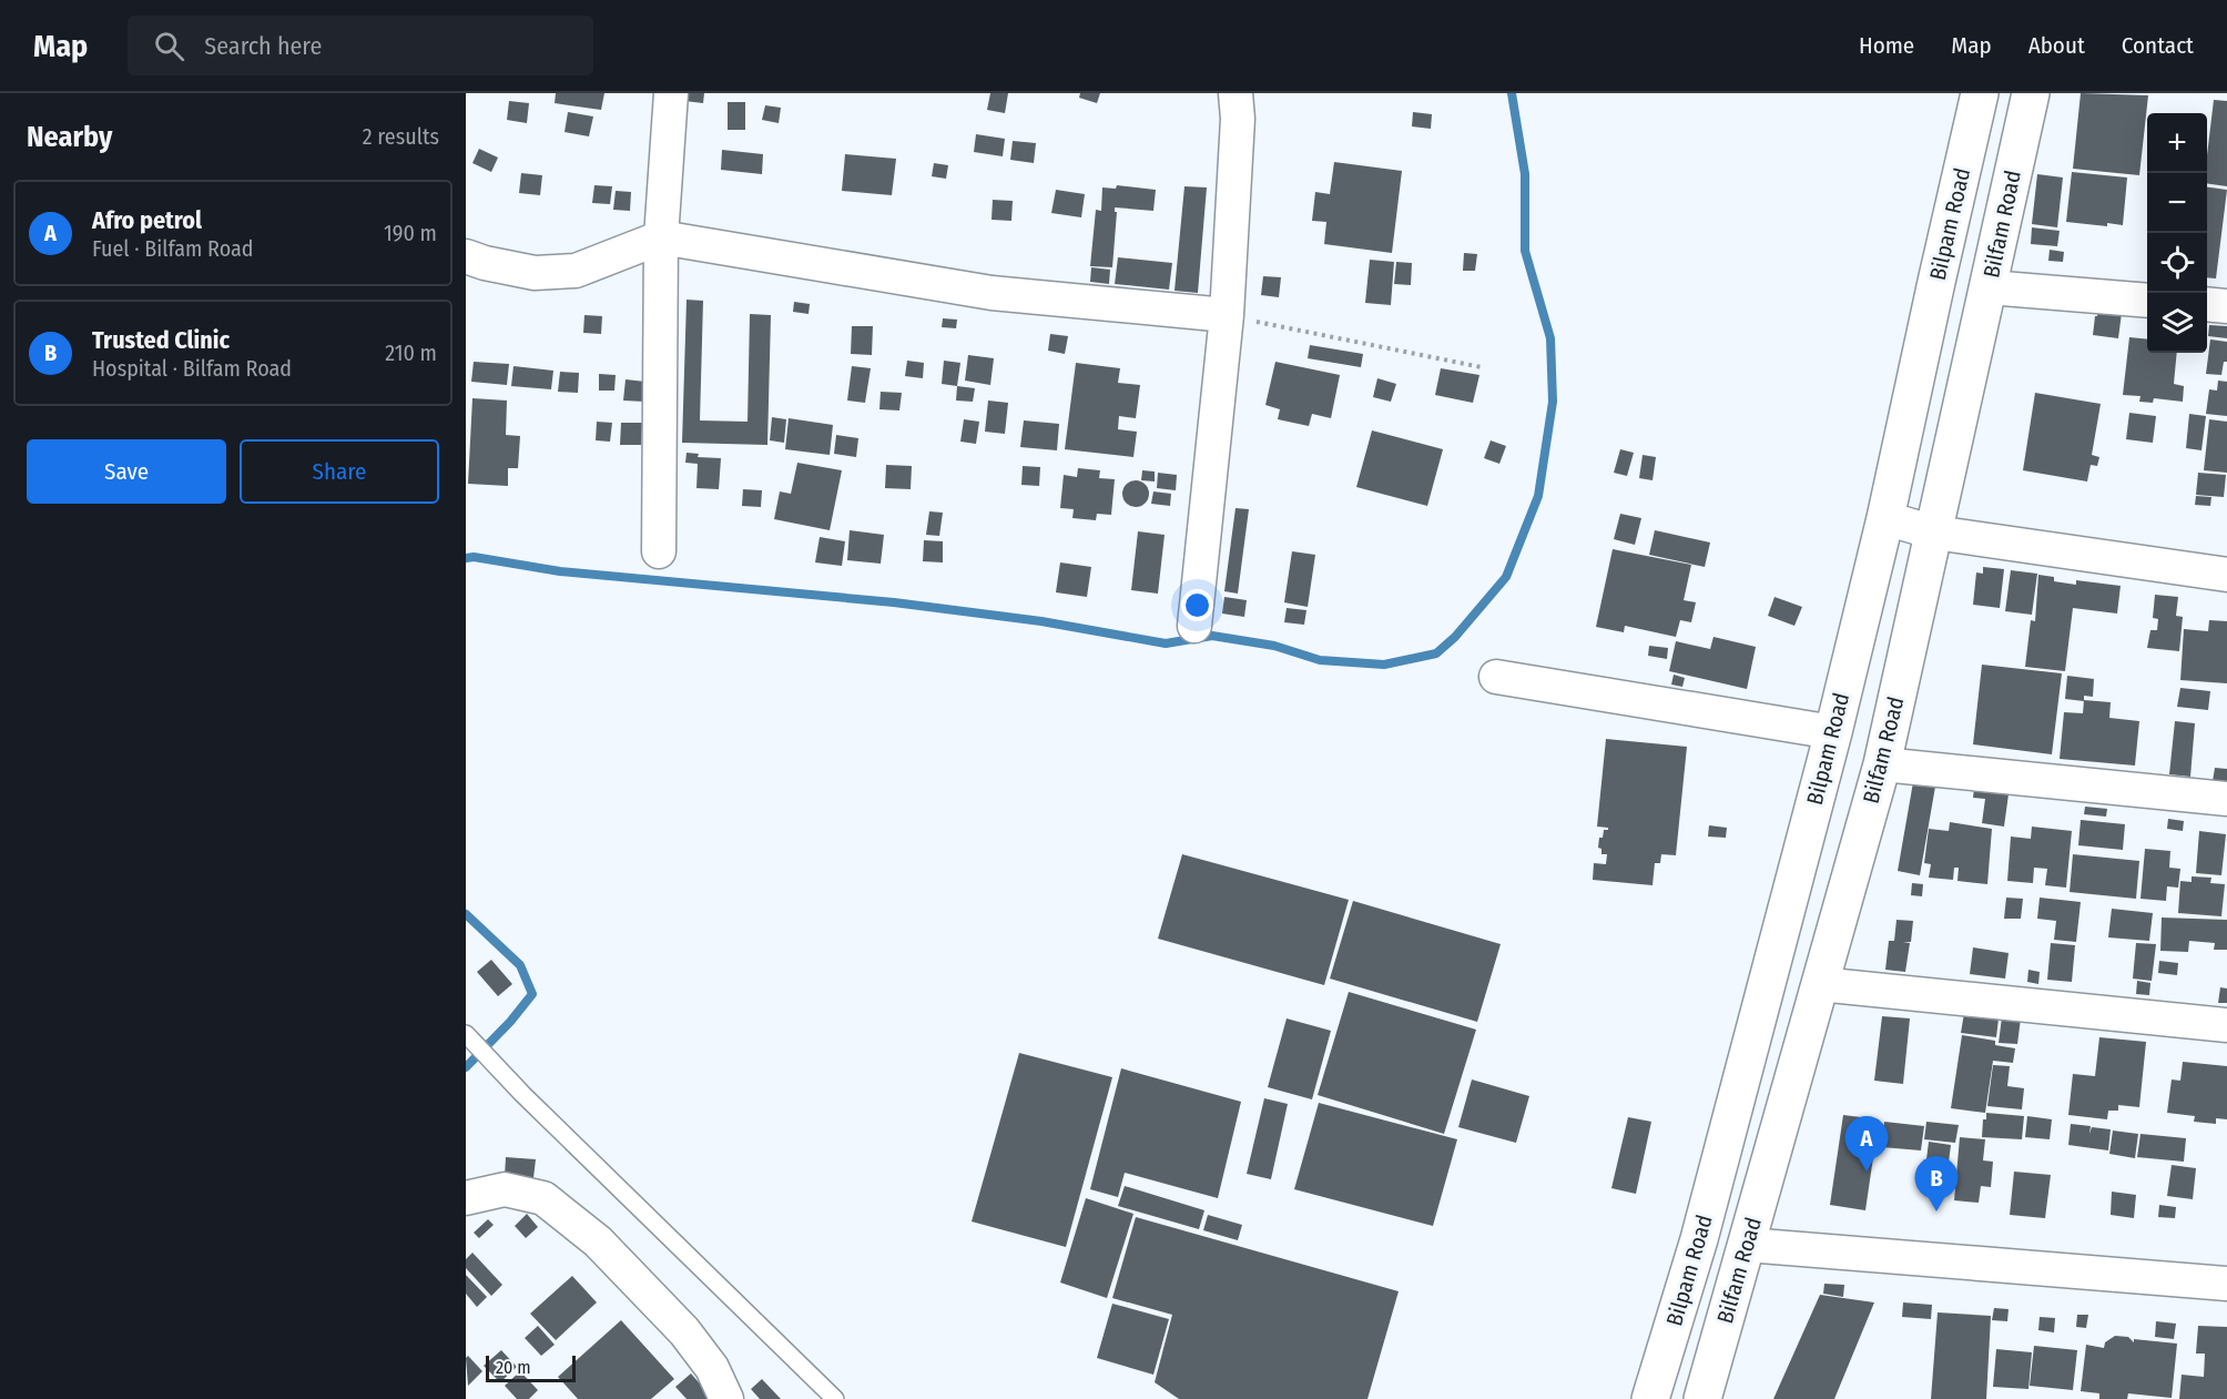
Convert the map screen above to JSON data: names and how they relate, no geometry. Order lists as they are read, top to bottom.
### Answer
{
  "streets": {
    "main road": ["Bilpam Road", "Bilfam Road"]
  },
  "scale_bar": "20 m",
  "page": {
    "header": "Map",
    "search": "Search here",
    "nav": [
      "Home",
      "Map",
      "About",
      "Contact"
    ],
    "heading": ["Nearby", "2 results"],
    "map_buttons": ["+", "−"],
    "list": [
      {
        "mark": "A",
        "name": "Afro petrol",
        "note": "Fuel · Bilfam Road",
        "value": "190 m"
      },
      {
        "mark": "B",
        "name": "Trusted Clinic",
        "note": "Hospital · Bilfam Road",
        "value": "210 m"
      }
    ],
    "buttons": ["Save", "Share"],
    "pins": ["A", "B"],
    "scale": "20 m"
  }
}
